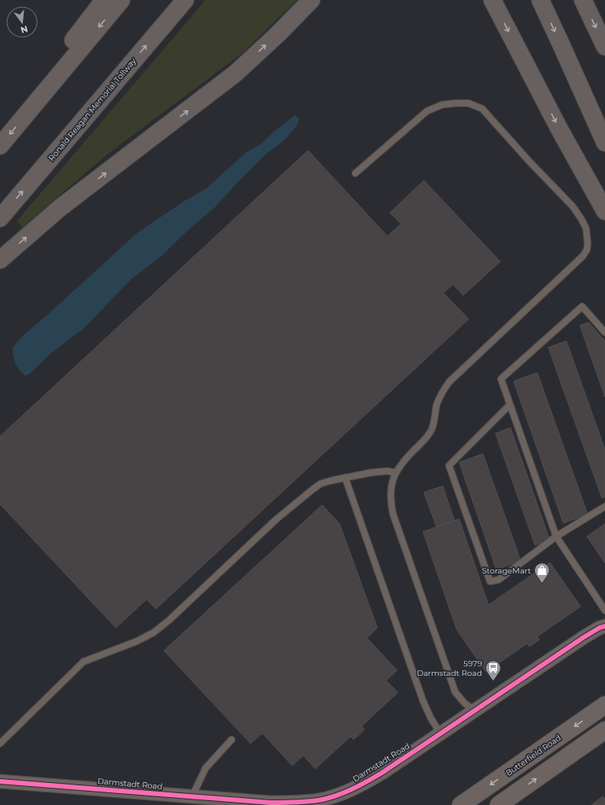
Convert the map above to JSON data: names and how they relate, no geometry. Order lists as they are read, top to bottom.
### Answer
{
  "streets": {
    "highway": ["Ronald Reagan Memorial Tollway"],
    "main road": ["Butterfield Road"],
    "street": ["Darmstadt Road"]
  },
  "places": {
    "shop": ["StorageMart"],
    "bus stop": ["5979 Darmstadt Road"]
  },
  "north": "bottom"
}
